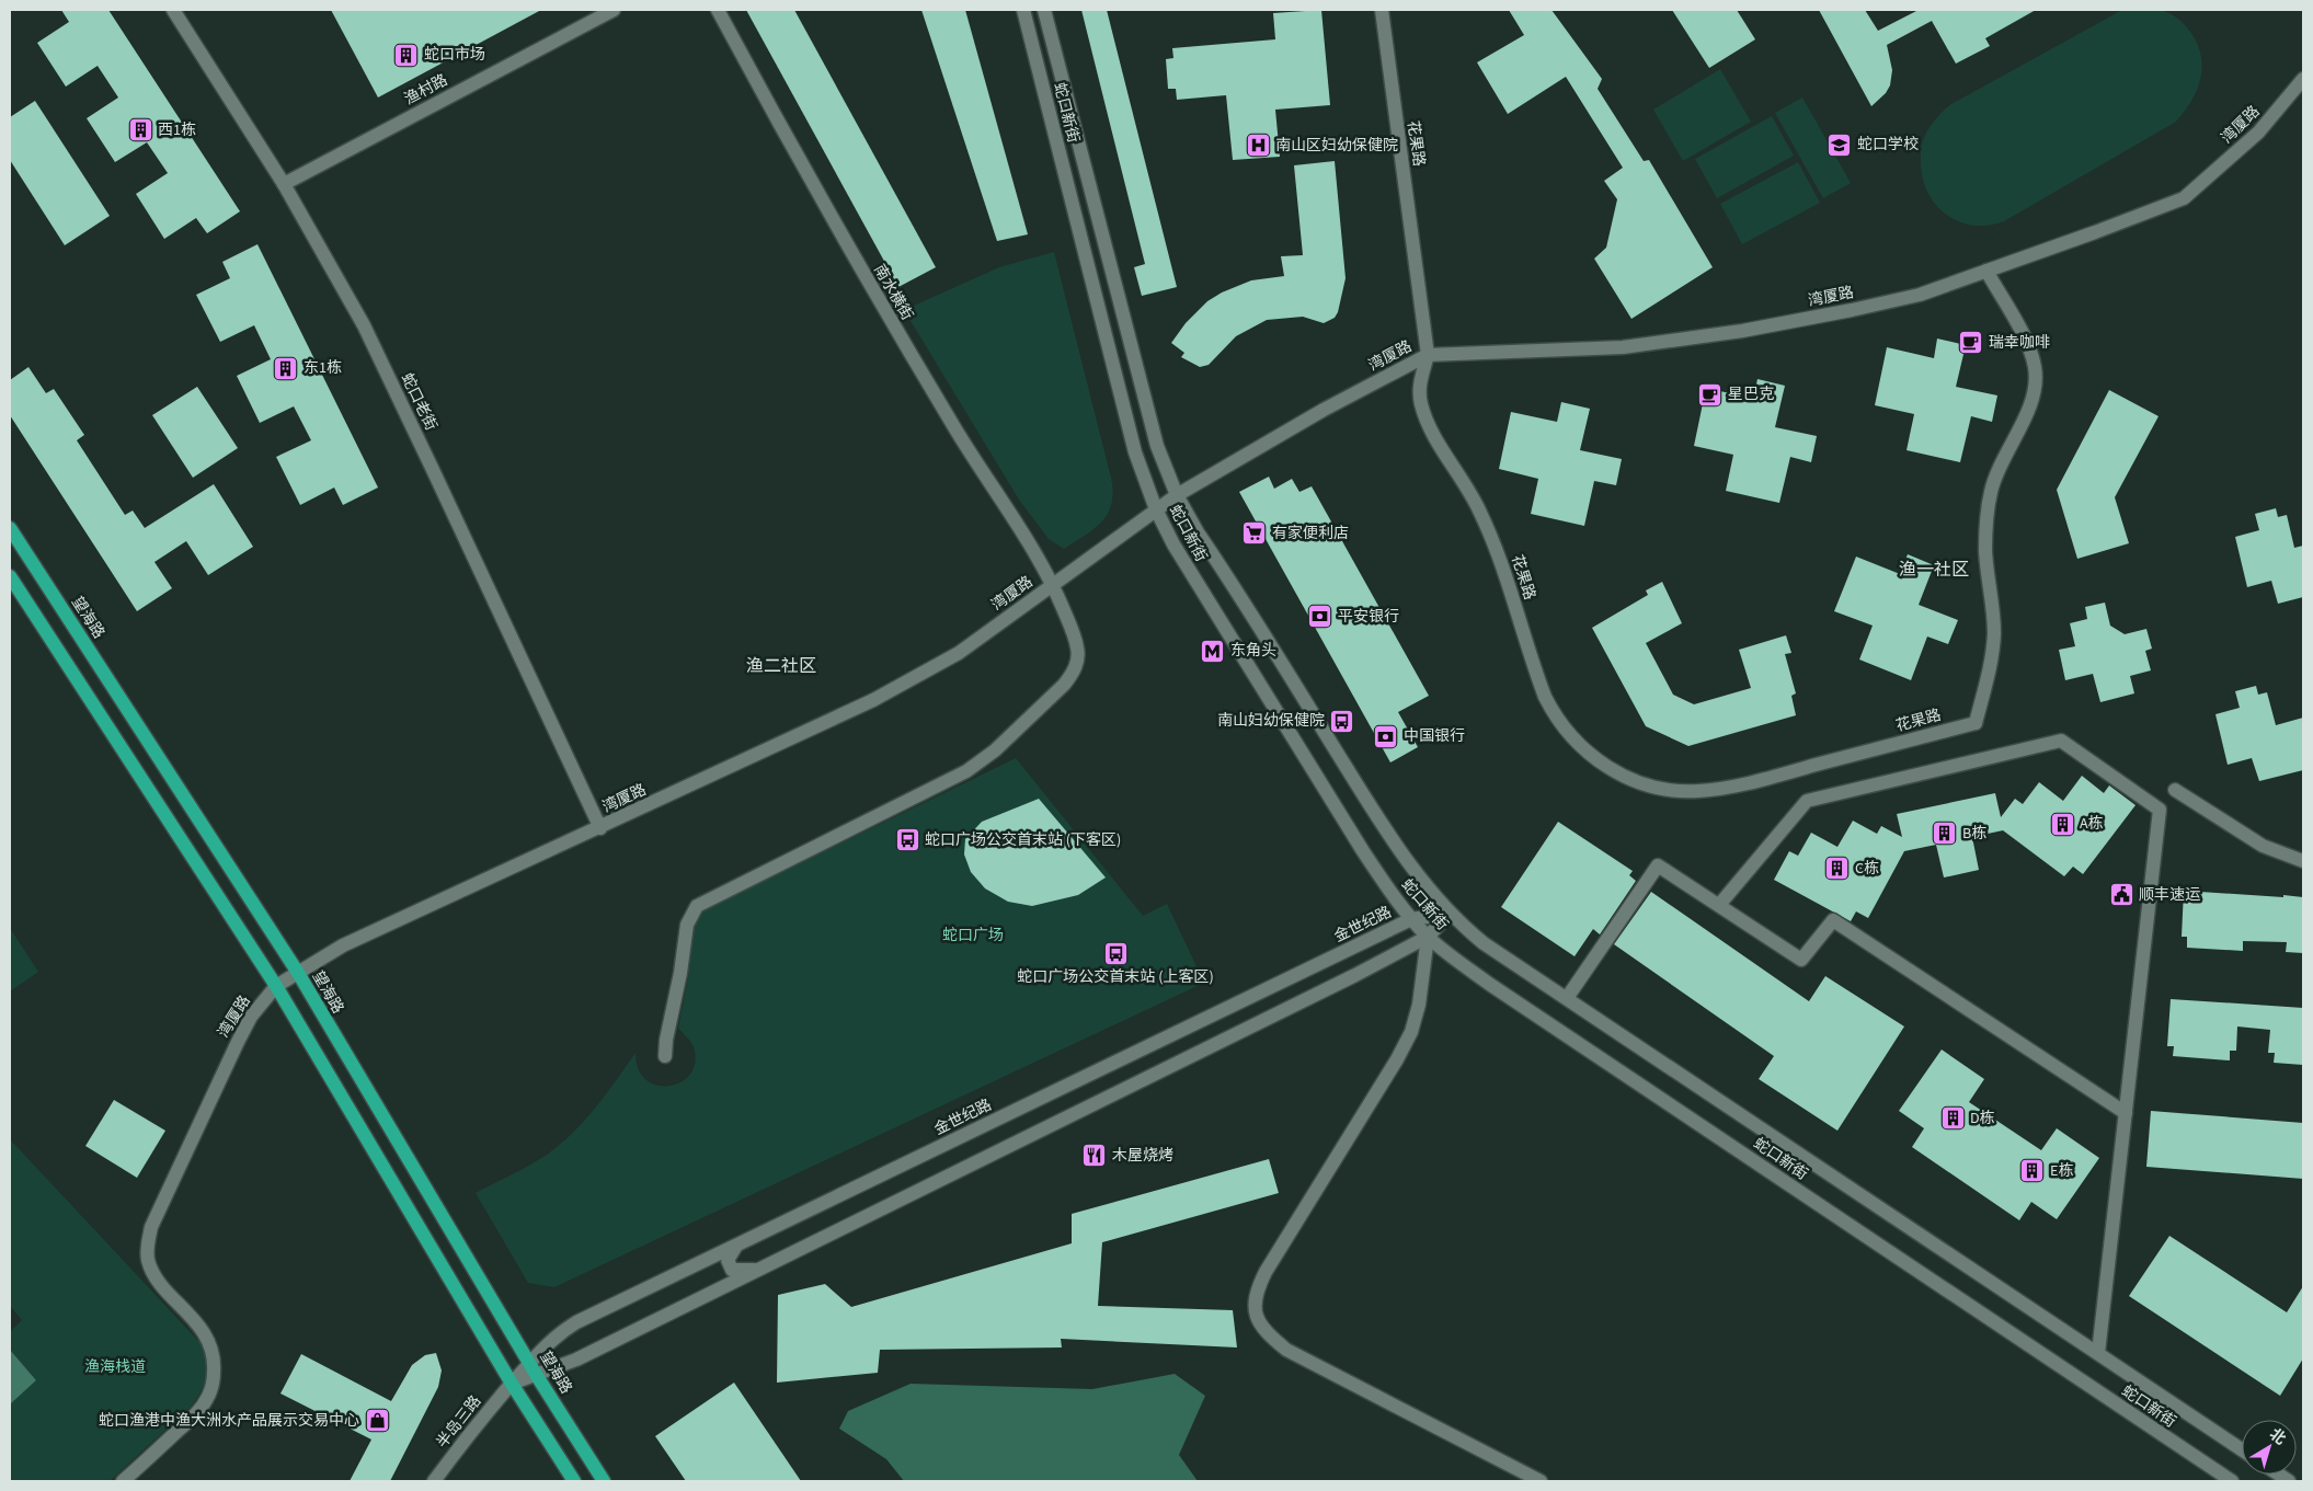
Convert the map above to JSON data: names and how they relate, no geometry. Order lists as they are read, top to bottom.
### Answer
{
  "streets": {
    "main road": ["望海路"],
    "street": [
      "渔村路",
      "蛇口新街",
      "湾厦路",
      "花果路",
      "南水横街",
      "蛇口老街",
      "金世纪路",
      "半岛三路"
    ]
  },
  "crossings": [
    ["渔村路", "蛇口老街"],
    ["蛇口新街", "湾厦路"],
    ["蛇口新街", "金世纪路"],
    ["湾厦路", "花果路"],
    ["湾厦路", "南水横街"],
    ["湾厦路", "蛇口老街"],
    ["湾厦路", "望海路"],
    ["望海路", "金世纪路"],
    ["金世纪路", "半岛三路"]
  ],
  "districts": ["渔一社区", "渔二社区"],
  "parks": ["蛇口广场", "渔海栈道"],
  "places": {
    "building": [
      "蛇口市场",
      "西1栋",
      "东1栋",
      "A栋",
      "B栋",
      "C栋",
      "D栋",
      "E栋"
    ],
    "school or university": ["蛇口学校"],
    "hospital": ["南山区妇幼保健院"],
    "cafe": ["瑞幸咖啡", "星巴克"],
    "supermarket": ["有家便利店"],
    "bank": ["平安银行", "中国银行"],
    "metro station": ["东角头"],
    "bus stop": ["南山妇幼保健院", "蛇口广场公交首末站 (下客区)", "蛇口广场公交首末站 (上客区)"],
    "public building": ["顺丰速运"],
    "restaurant": ["木屋烧烤"],
    "shop": ["蛇口渔港中渔大洲水产品展示交易中心"]
  },
  "north": "top right"
}
